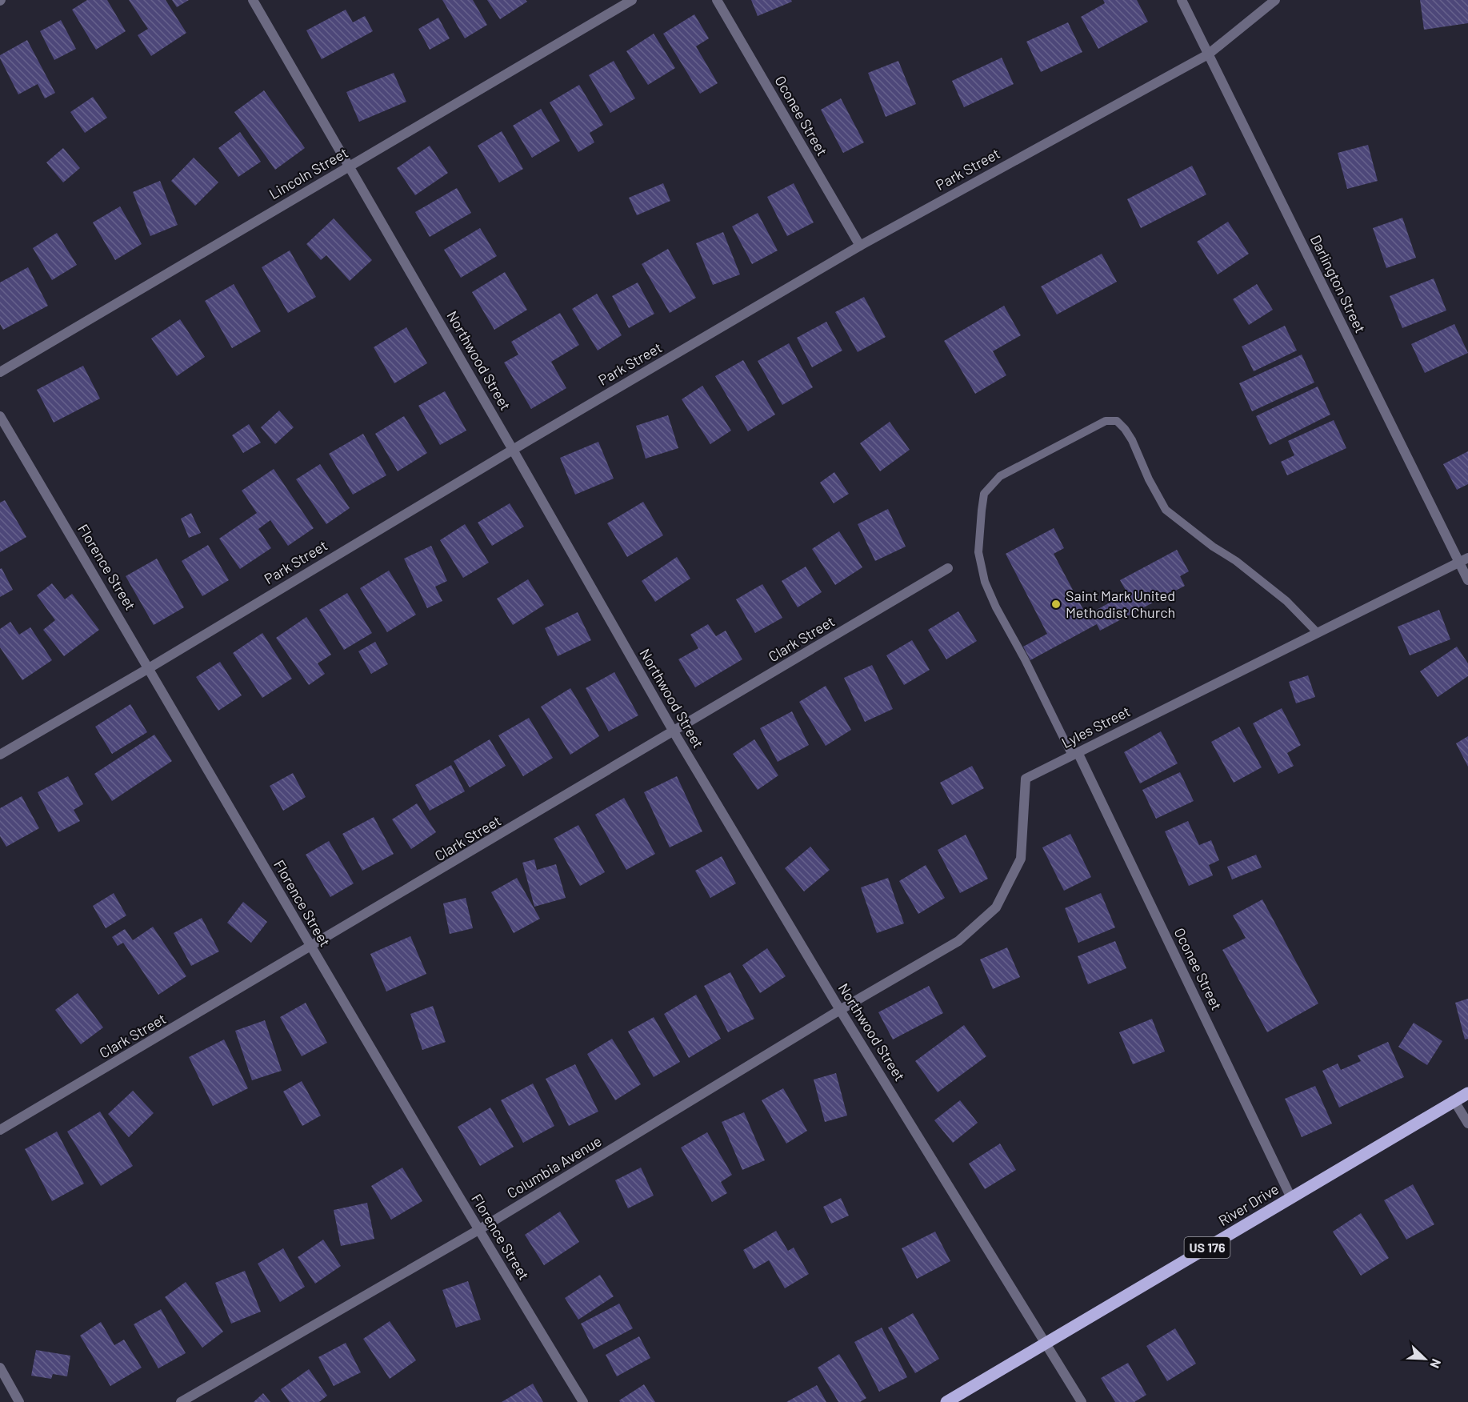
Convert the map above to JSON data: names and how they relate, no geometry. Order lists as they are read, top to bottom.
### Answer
{
  "streets": {
    "main road": ["River Drive", "US 176"],
    "street": [
      "Oconee Street",
      "Park Street",
      "Lincoln Street",
      "Darlington Street",
      "Northwood Street",
      "Florence Street",
      "Clark Street",
      "Lyles Street",
      "Columbia Avenue"
    ]
  },
  "crossings": [
    ["Oconee Street", "Park Street"],
    ["Oconee Street", "Lyles Street"],
    ["Oconee Street", "River Drive"],
    ["Park Street", "Darlington Street"],
    ["Park Street", "Northwood Street"],
    ["Park Street", "Florence Street"],
    ["Lincoln Street", "Northwood Street"],
    ["Darlington Street", "Lyles Street"],
    ["Northwood Street", "Clark Street"],
    ["Northwood Street", "Lyles Street"],
    ["Northwood Street", "Columbia Avenue"],
    ["Northwood Street", "River Drive"],
    ["Florence Street", "Clark Street"],
    ["Florence Street", "Columbia Avenue"],
    ["Lyles Street", "Columbia Avenue"]
  ],
  "places": ["Saint Mark United Methodist Church"],
  "north": "bottom right"
}
